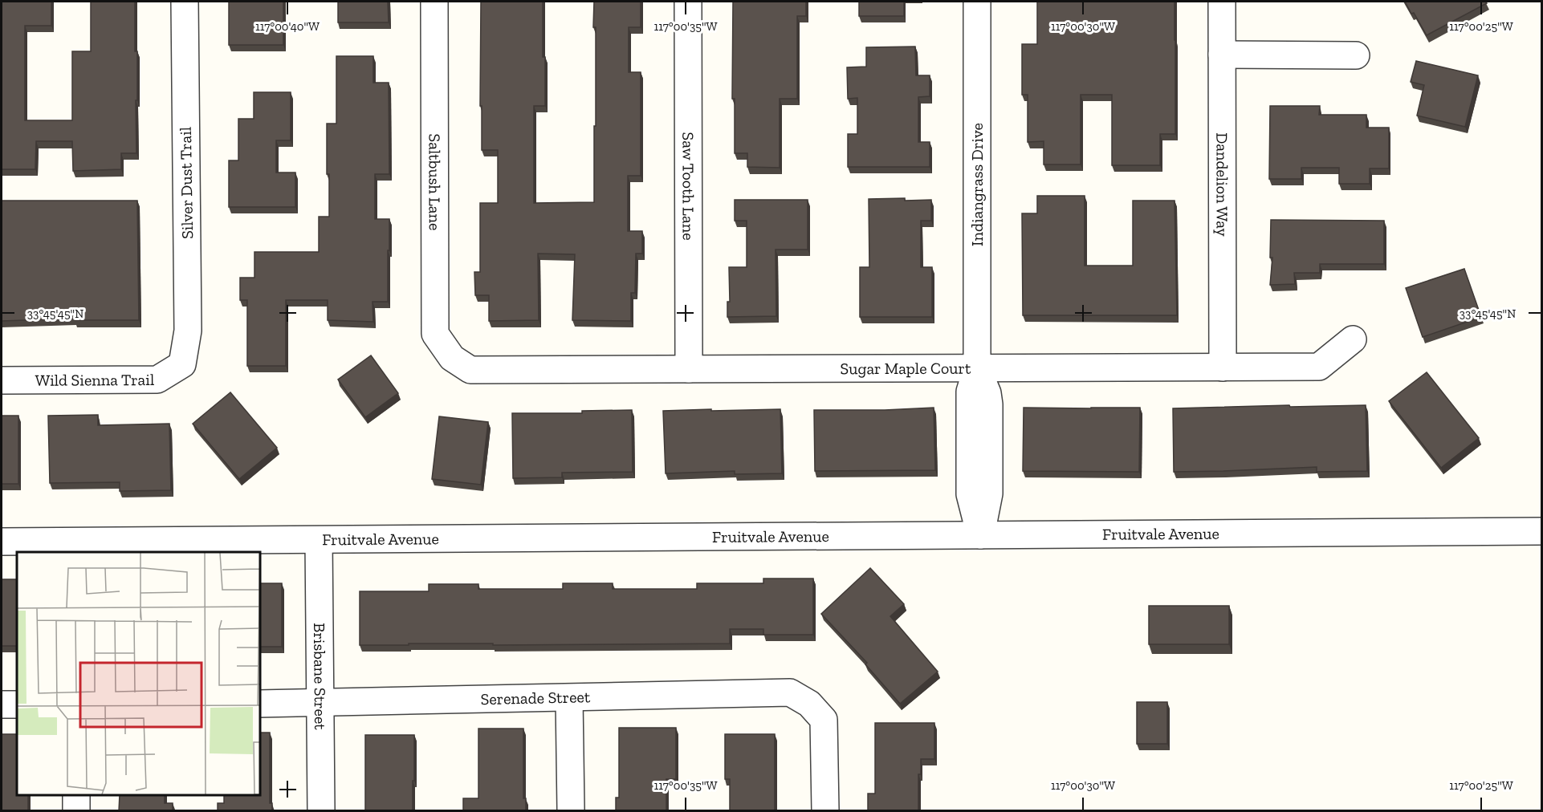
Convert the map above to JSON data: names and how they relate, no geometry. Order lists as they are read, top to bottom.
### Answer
{
  "streets": {
    "street": [
      "Saltbush Lane",
      "Silver Dust Trail",
      "Indiangrass Drive",
      "Dandelion Way",
      "Saw Tooth Lane",
      "Sugar Maple Court",
      "Wild Sienna Trail",
      "Fruitvale Avenue",
      "Brisbane Street",
      "Serenade Street"
    ]
  },
  "crossings": [
    ["Saltbush Lane", "Sugar Maple Court"],
    ["Silver Dust Trail", "Wild Sienna Trail"],
    ["Indiangrass Drive", "Sugar Maple Court"],
    ["Indiangrass Drive", "Fruitvale Avenue"],
    ["Dandelion Way", "Sugar Maple Court"],
    ["Saw Tooth Lane", "Sugar Maple Court"],
    ["Fruitvale Avenue", "Brisbane Street"],
    ["Brisbane Street", "Serenade Street"]
  ],
  "coordinates": [
    "117°00'40\"W",
    "117°00'35\"W",
    "117°00'30\"W",
    "117°00'25\"W",
    "33°45'45\"N"
  ]
}
